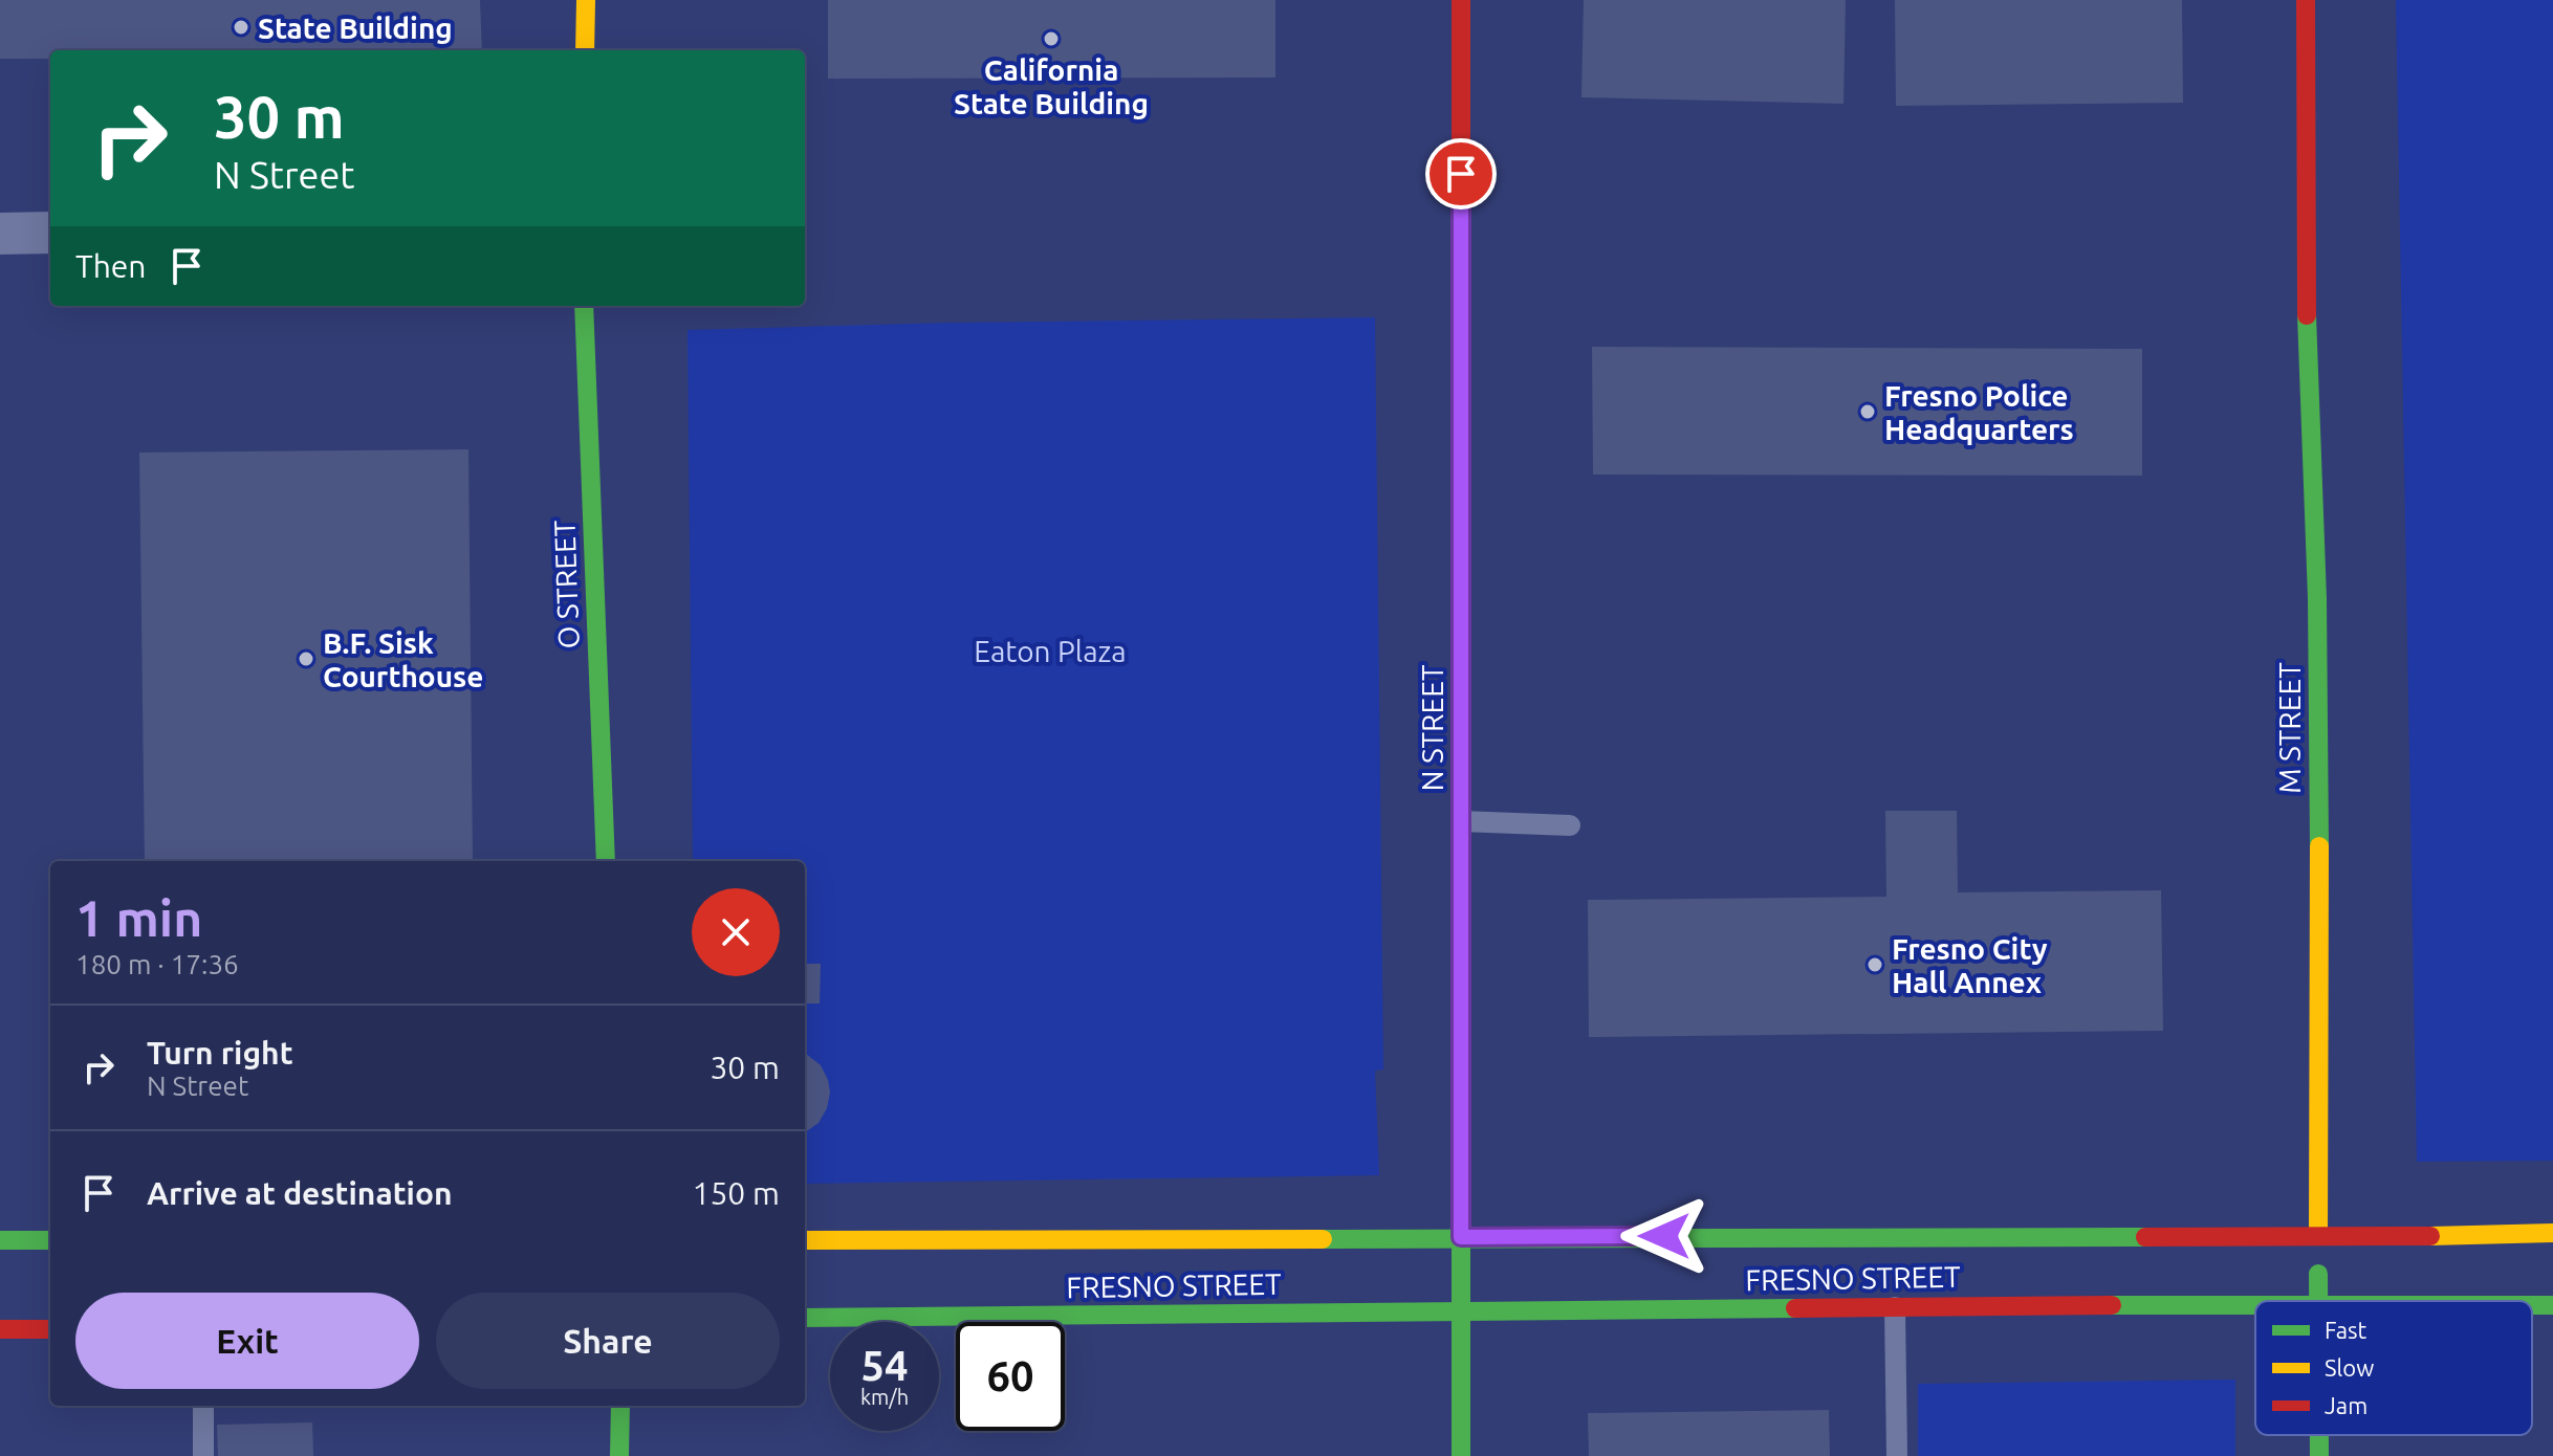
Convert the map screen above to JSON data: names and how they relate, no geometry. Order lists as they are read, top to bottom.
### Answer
{
  "streets": {
    "main road": [
      "O STREET",
      "N STREET",
      "M STREET",
      "FRESNO STREET"
    ]
  },
  "crossings": [
    ["N STREET", "FRESNO STREET"],
    ["M STREET", "FRESNO STREET"]
  ],
  "parks": ["Eaton Plaza"],
  "places": [
    "State Building",
    "California State Building",
    "Fresno Police Headquarters",
    "B.F. Sisk Courthouse",
    "Fresno City Hall Annex"
  ],
  "legend": ["Fast", "Slow", "Jam"],
  "page": {
    "turn": ["30 m", "N Street"],
    "then": "Then",
    "heading": ["1 min", "180 m · 17:36"],
    "list": [
      {
        "name": "Turn right",
        "note": "N Street",
        "value": "30 m"
      },
      {
        "name": "Arrive at destination",
        "value": "150 m"
      }
    ],
    "buttons": ["Exit", "Share"],
    "speed": "54 km/h",
    "limit": "60"
  }
}
